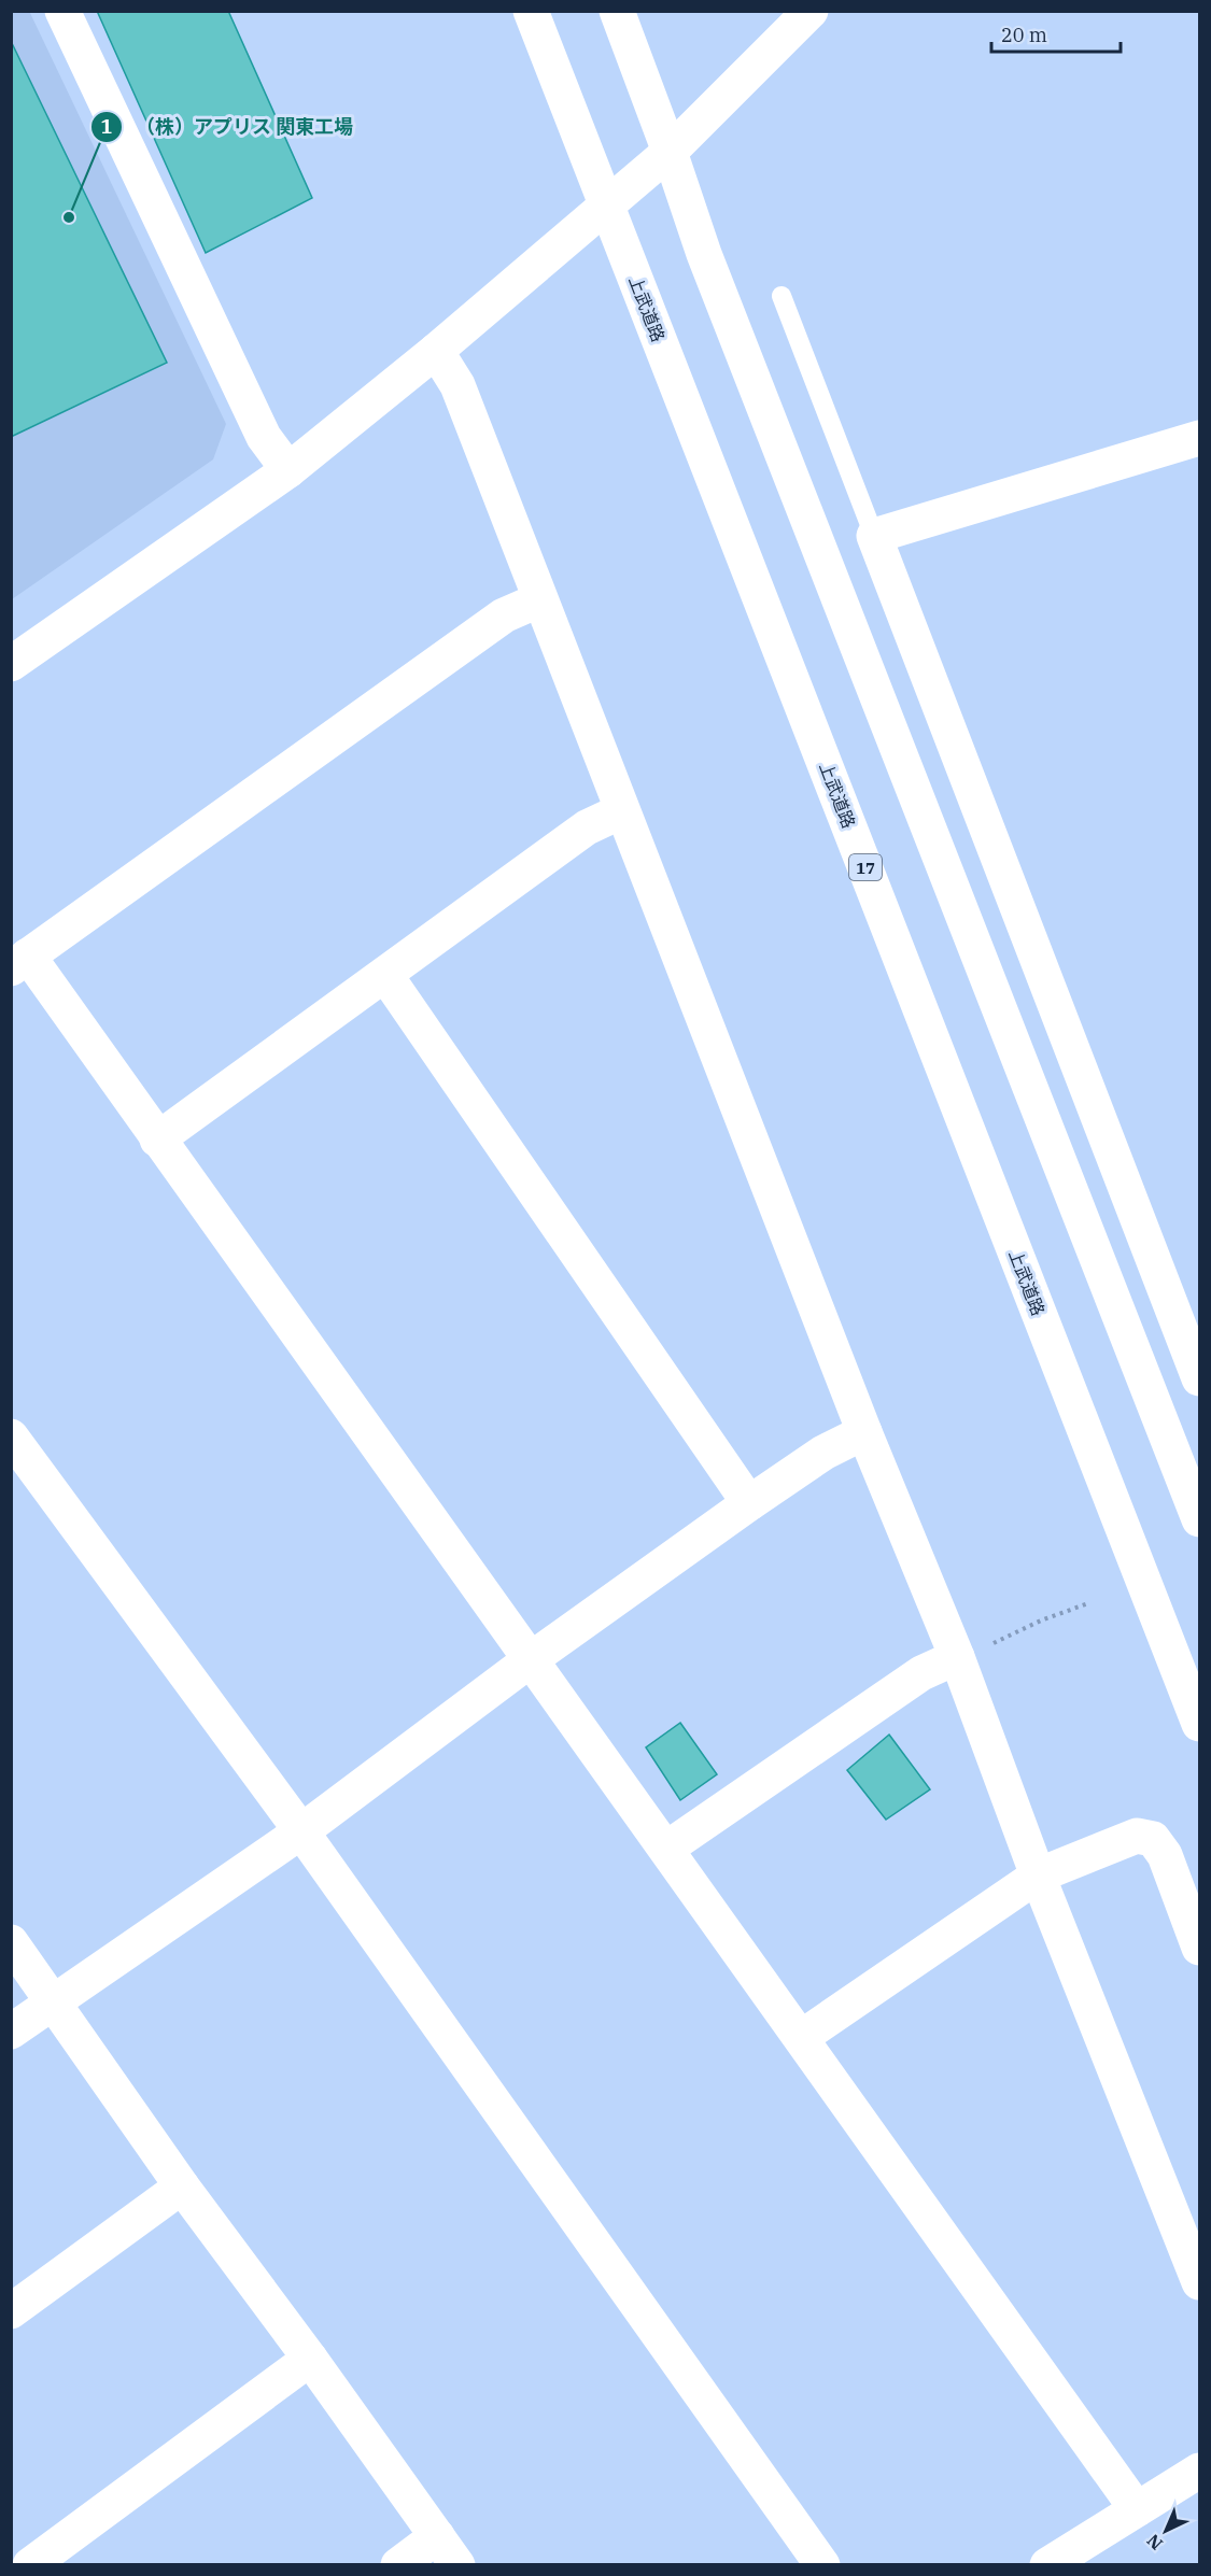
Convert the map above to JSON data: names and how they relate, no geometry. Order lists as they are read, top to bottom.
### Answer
{
  "streets": {
    "main road": ["上武道路", "17"]
  },
  "places": ["（株）アプリス 関東工場"],
  "scale_bar": "20 m",
  "north": "bottom left"
}
